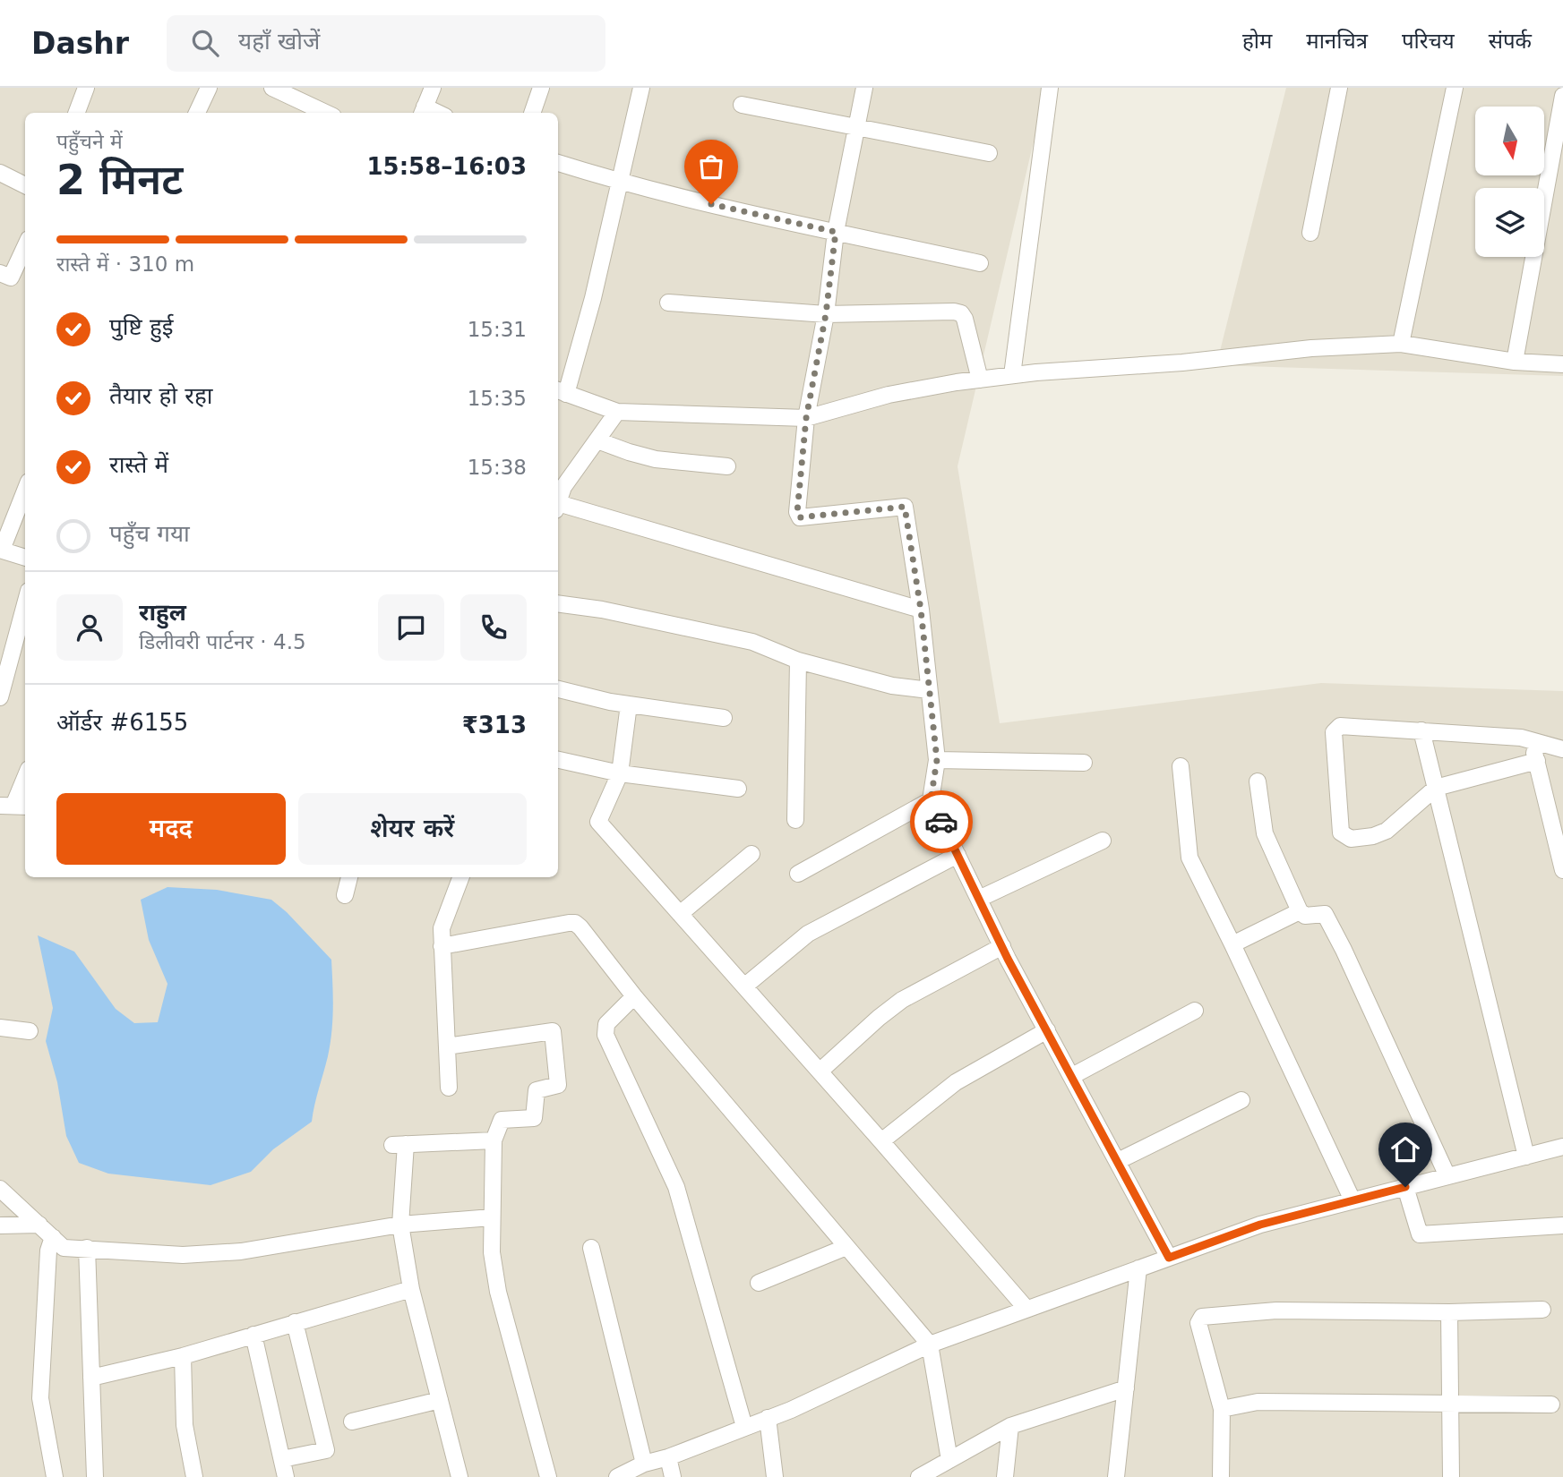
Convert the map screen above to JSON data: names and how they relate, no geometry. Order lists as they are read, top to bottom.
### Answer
{
  "north": "bottom",
  "page": {
    "header": "Dashr",
    "search": "यहाँ खोजें",
    "nav": [
      "होम",
      "मानचित्र",
      "परिचय",
      "संपर्क"
    ],
    "heading": ["2 मिनट", "पहुँचने में", "15:58–16:03"],
    "panel": [
      "राहुल",
      "डिलीवरी पार्टनर · 4.5",
      "ऑर्डर #6155",
      "₹313"
    ],
    "bar": "रास्ते में · 310 m",
    "list": [
      ["पुष्टि हुई", "15:31"],
      ["तैयार हो रहा", "15:35"],
      ["रास्ते में", "15:38"],
      "पहुँच गया"
    ],
    "buttons": ["मदद", "शेयर करें"]
  }
}
